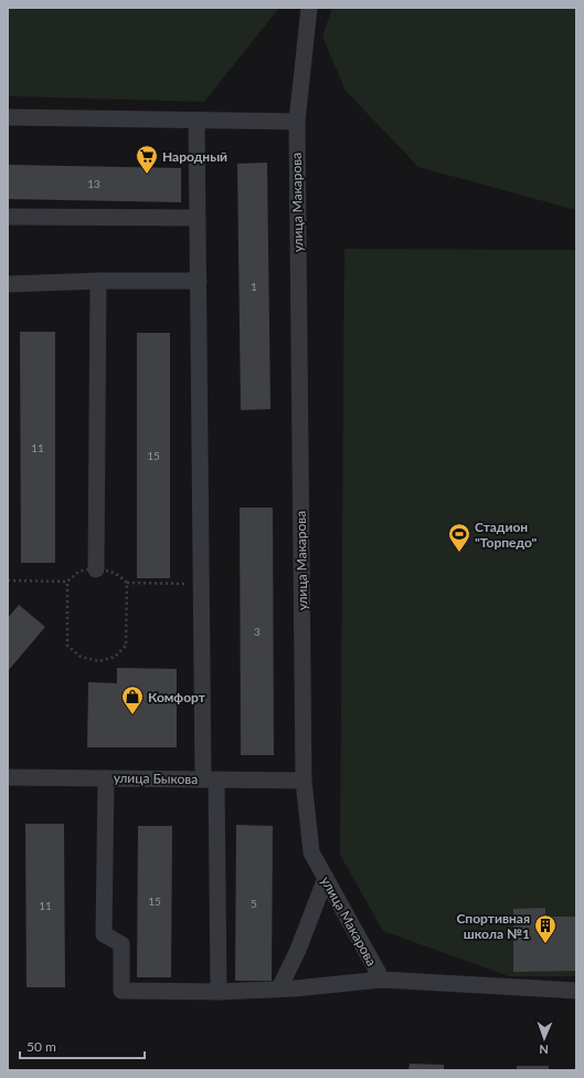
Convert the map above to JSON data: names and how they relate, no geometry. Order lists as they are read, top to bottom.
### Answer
{
  "streets": {
    "street": ["улица Макарова", "улица Быкова"]
  },
  "crossings": [
    ["улица Макарова", "улица Быкова"]
  ],
  "places": {
    "supermarket": ["Народный"],
    "sports": ["Стадион \"Торпедо\""],
    "shop": ["Комфорт"],
    "building": ["Спортивная школа №1"]
  },
  "house_numbers": [
    "13",
    "1",
    "11",
    "15",
    "3",
    "15",
    "5",
    "11"
  ],
  "scale_bar": "50 m",
  "north": "bottom"
}
